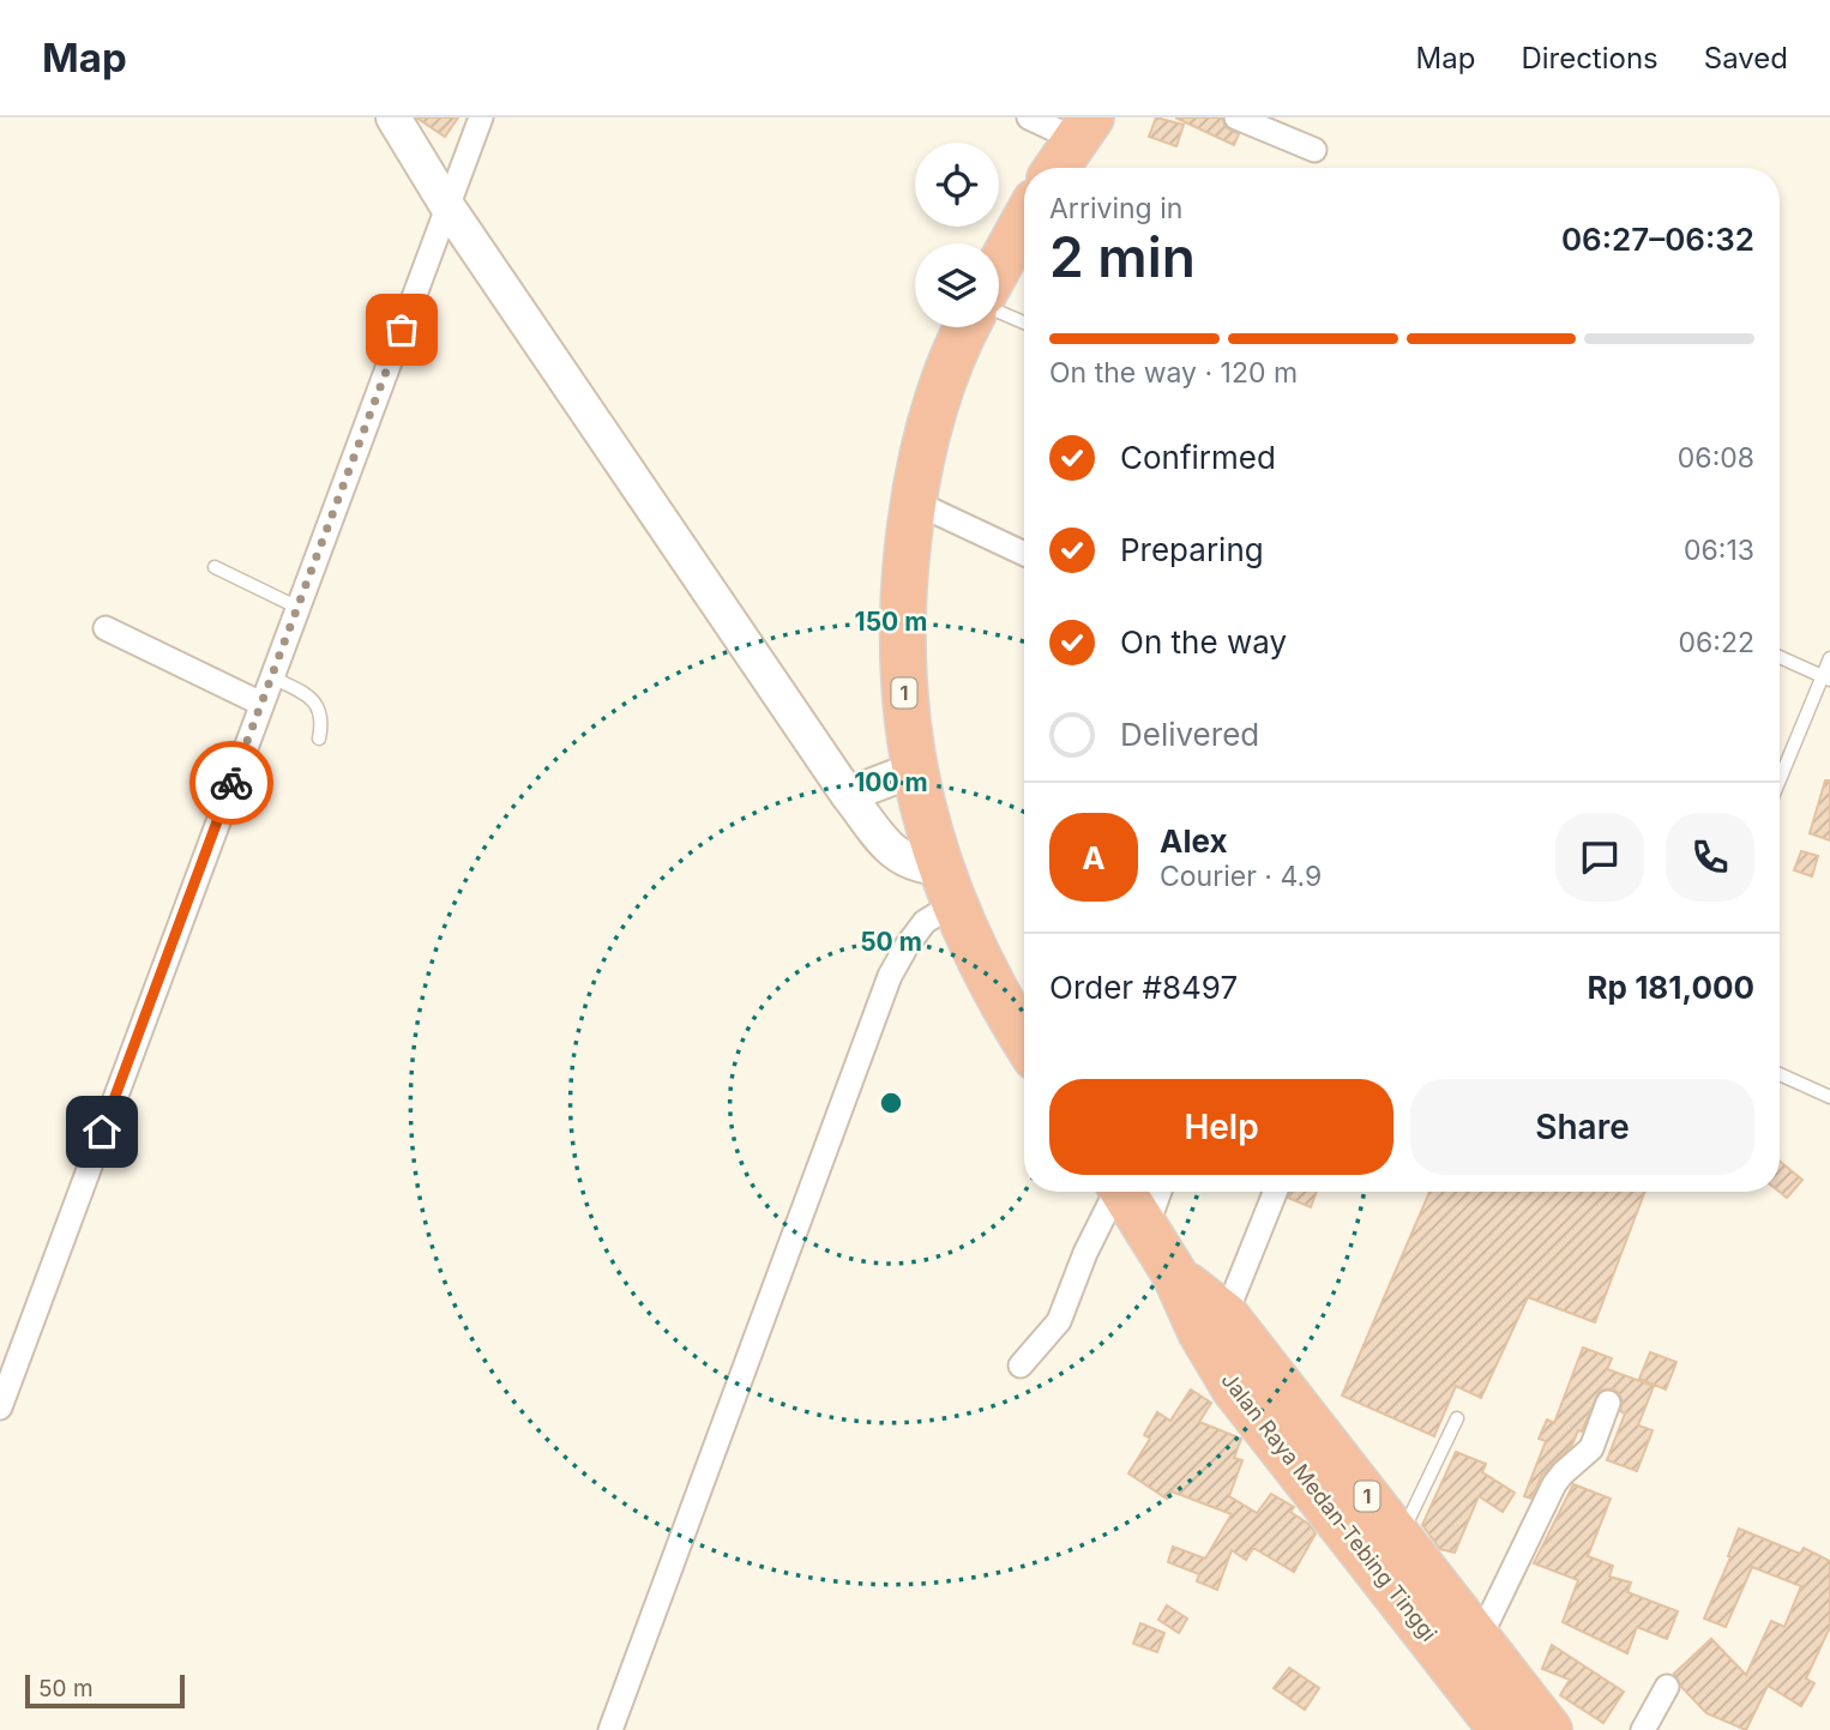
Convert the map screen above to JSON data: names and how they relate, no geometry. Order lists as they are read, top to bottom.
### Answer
{
  "streets": {
    "highway": ["1", "Jalan Raya Medan-Tebing Tinggi"]
  },
  "scale_bar": "50 m",
  "page": {
    "header": "Map",
    "nav": ["Map", "Directions", "Saved"],
    "heading": ["2 min", "Arriving in", "06:27–06:32"],
    "panel": [
      "Alex",
      "Courier · 4.9",
      "Order #8497",
      "Rp 181,000"
    ],
    "bar": "On the way · 120 m",
    "list": [
      ["Confirmed", "06:08"],
      ["Preparing", "06:13"],
      ["On the way", "06:22"],
      "Delivered"
    ],
    "round": "A",
    "buttons": ["Help", "Share"],
    "scale": "50 m"
  },
  "rings": ["150 m", "100 m", "50 m"]
}
